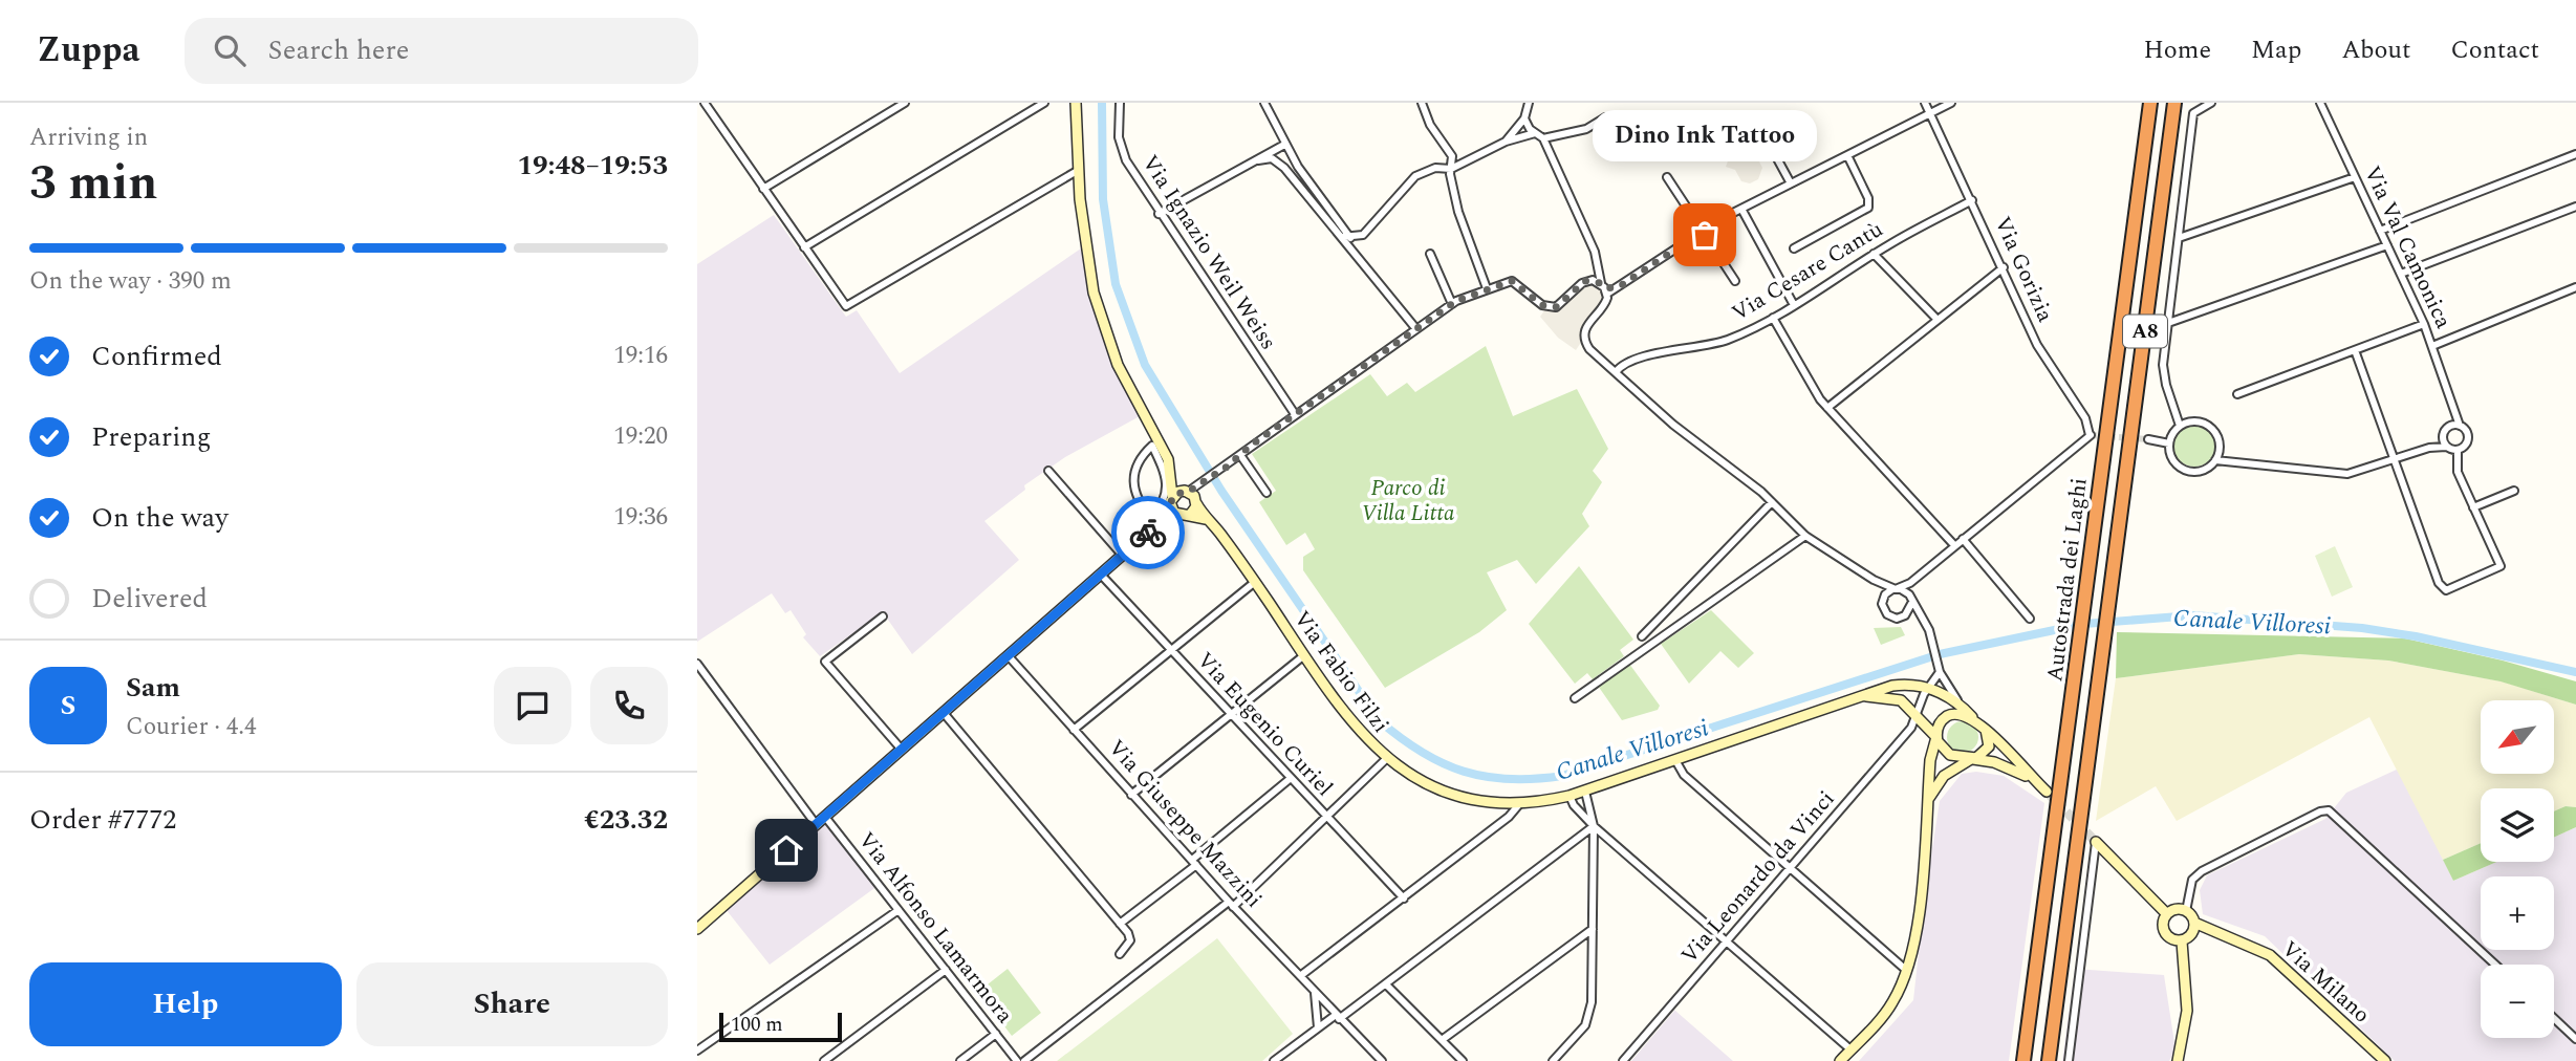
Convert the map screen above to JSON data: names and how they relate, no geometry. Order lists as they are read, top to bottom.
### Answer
{
  "streets": {
    "highway": ["A8", "Autostrada dei Laghi"],
    "street": [
      "Via Val Camonica",
      "Via Ignazio Weil Weiss",
      "Via Gorizia",
      "Via Cesare Cantù",
      "Via Fabio Filzi",
      "Via Eugenio Curiel",
      "Via Giuseppe Mazzini",
      "Via Leonardo da Vinci",
      "Via Alfonso Lamarmora",
      "Via Milano"
    ]
  },
  "crossings": [
    ["Via Gorizia", "Via Cesare Cantù"],
    ["Via Fabio Filzi", "Via Leonardo da Vinci"]
  ],
  "water": ["Canale Villoresi"],
  "parks": ["Parco di Villa Litta"],
  "places": ["Dino Ink Tattoo"],
  "scale_bar": "100 m",
  "north": "bottom left",
  "page": {
    "header": "Zuppa",
    "search": "Search here",
    "nav": [
      "Home",
      "Map",
      "About",
      "Contact"
    ],
    "heading": ["3 min", "Arriving in", "19:48–19:53"],
    "panel": [
      "Sam",
      "Courier · 4.4",
      "Order #7772",
      "€23.32"
    ],
    "bubble": "Dino Ink Tattoo",
    "bar": "On the way · 390 m",
    "list": [
      ["Confirmed", "19:16"],
      ["Preparing", "19:20"],
      ["On the way", "19:36"],
      "Delivered"
    ],
    "round": "S",
    "map_buttons": ["+", "−"],
    "buttons": ["Help", "Share"],
    "scale": "100 m"
  }
}
